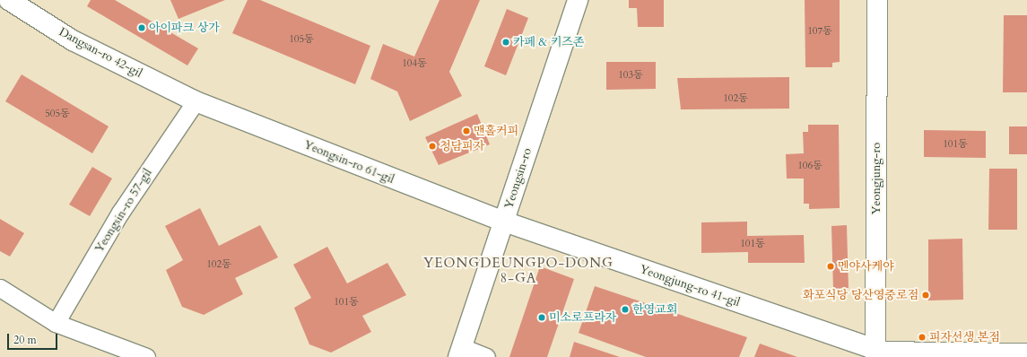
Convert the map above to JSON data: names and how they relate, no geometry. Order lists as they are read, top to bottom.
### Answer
{
  "streets": {
    "street": [
      "Dangsan-ro 42-gil",
      "Yeongsin-ro 61-gil",
      "Yeongsin-ro",
      "Yeongjung-ro",
      "Yeongsin-ro 57-gil",
      "Yeongjung-ro 41-gil"
    ]
  },
  "crossings": [
    ["Dangsan-ro 42-gil", "Yeongsin-ro 61-gil"],
    ["Dangsan-ro 42-gil", "Yeongsin-ro 57-gil"],
    ["Yeongsin-ro 61-gil", "Yeongsin-ro"],
    ["Yeongsin-ro 61-gil", "Yeongsin-ro 57-gil"],
    ["Yeongsin-ro 61-gil", "Yeongjung-ro 41-gil"],
    ["Yeongsin-ro", "Yeongjung-ro 41-gil"],
    ["Yeongjung-ro", "Yeongjung-ro 41-gil"]
  ],
  "districts": ["YEONGDEUNGPO-DONG 8-GA"],
  "places": [
    "아이파크 상가",
    "카페 & 키즈존",
    "맨홀커피",
    "청담피자",
    "멘야사케야",
    "화포식당 당산영중로점",
    "한영교회",
    "미소로프라자",
    "피자선생 본점"
  ],
  "house_numbers": [
    "107동",
    "105동",
    "104동",
    "103동",
    "102동",
    "505동",
    "101동",
    "106동",
    "101동",
    "102동",
    "101동"
  ],
  "scale_bar": "20 m"
}
